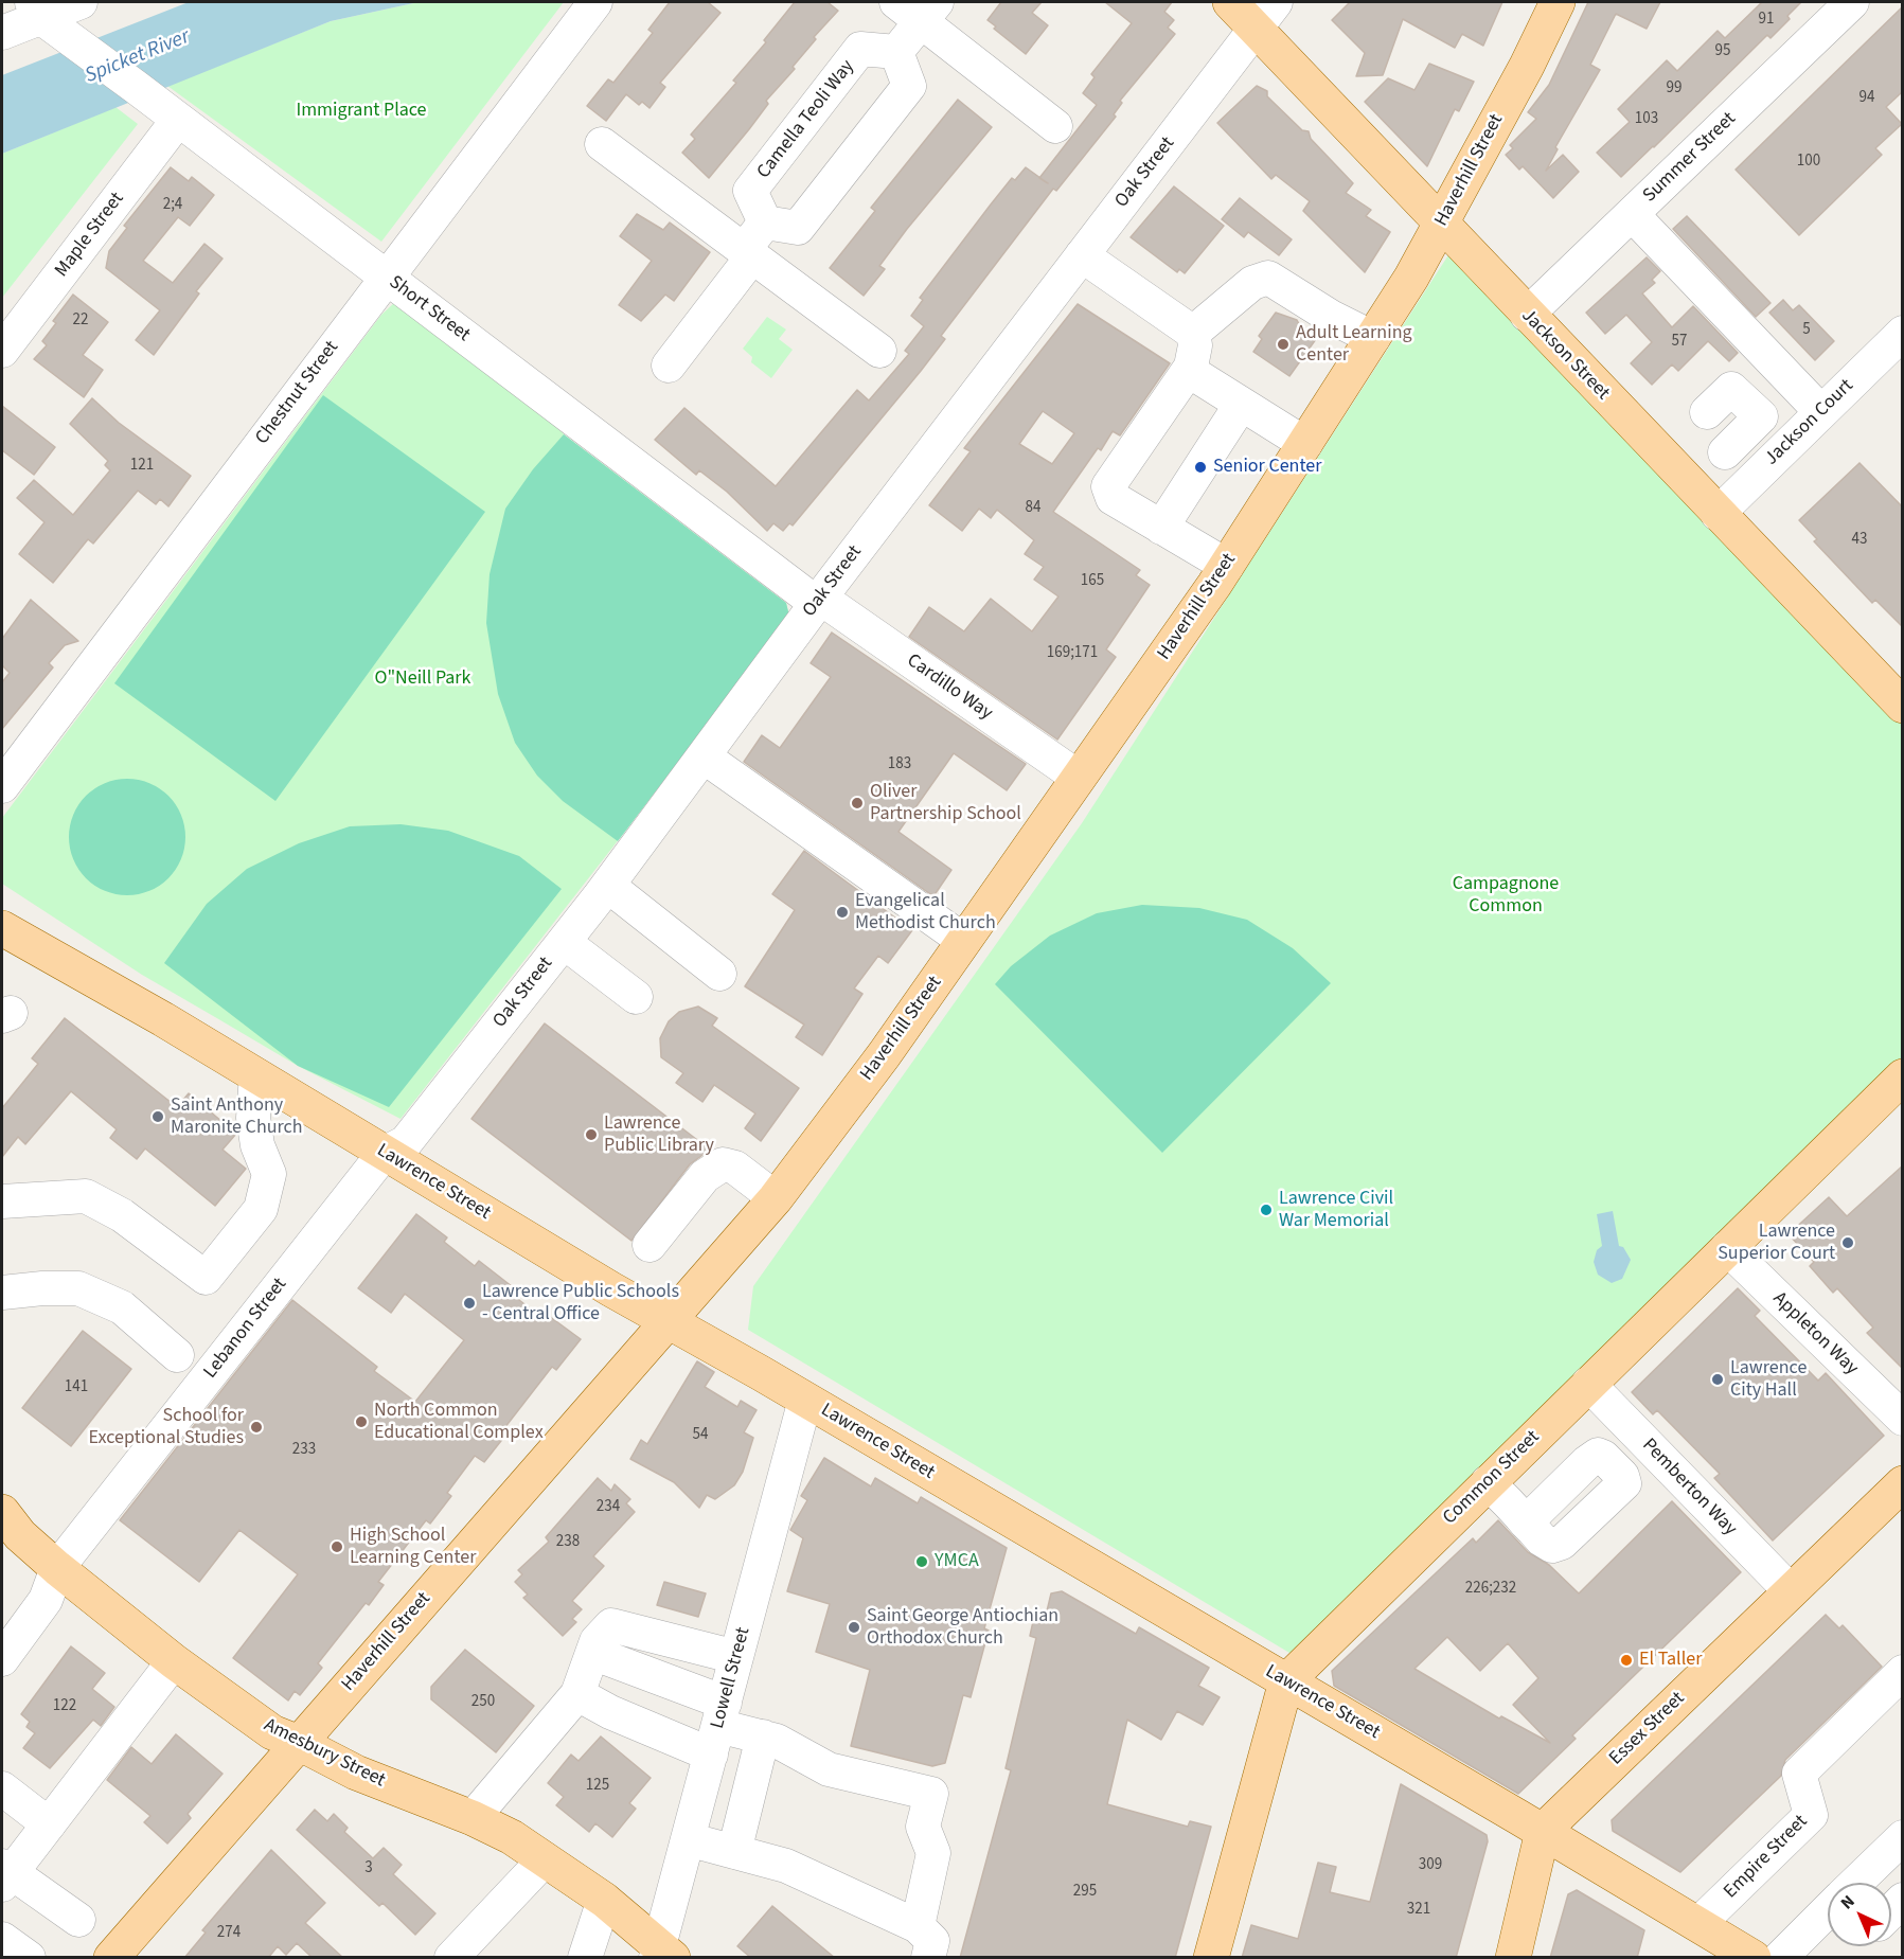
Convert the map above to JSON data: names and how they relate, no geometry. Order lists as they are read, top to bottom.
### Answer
{
  "streets": {
    "main road": [
      "Haverhill Street",
      "Jackson Street",
      "Lawrence Street",
      "Common Street",
      "Essex Street",
      "Amesbury Street"
    ],
    "street": [
      "Camella Teoli Way",
      "Summer Street",
      "Oak Street",
      "Maple Street",
      "Short Street",
      "Chestnut Street",
      "Jackson Court",
      "Cardillo Way",
      "Lebanon Street",
      "Appleton Way",
      "Pemberton Way",
      "Lowell Street",
      "Empire Street"
    ]
  },
  "crossings": [
    ["Summer Street", "Jackson Street"],
    ["Haverhill Street", "Jackson Street"],
    ["Haverhill Street", "Cardillo Way"],
    ["Haverhill Street", "Lawrence Street"],
    ["Haverhill Street", "Amesbury Street"],
    ["Oak Street", "Short Street"],
    ["Oak Street", "Jackson Street"],
    ["Oak Street", "Cardillo Way"],
    ["Oak Street", "Lawrence Street"],
    ["Oak Street", "Lebanon Street"],
    ["Maple Street", "Short Street"],
    ["Short Street", "Chestnut Street"],
    ["Short Street", "Cardillo Way"],
    ["Jackson Street", "Jackson Court"],
    ["Lawrence Street", "Lebanon Street"],
    ["Lawrence Street", "Common Street"],
    ["Lawrence Street", "Lowell Street"],
    ["Lawrence Street", "Essex Street"],
    ["Lawrence Street", "Empire Street"],
    ["Lebanon Street", "Amesbury Street"],
    ["Appleton Way", "Common Street"],
    ["Common Street", "Pemberton Way"],
    ["Pemberton Way", "Essex Street"],
    ["Lowell Street", "Amesbury Street"]
  ],
  "water": ["Spicket River"],
  "parks": ["Immigrant Place", "O\"Neill Park", "Campagnone Common"],
  "places": [
    "Adult Learning Center",
    "Senior Center",
    "Oliver Partnership School",
    "Evangelical Methodist Church",
    "Saint Anthony Maronite Church",
    "Lawrence Public Library",
    "Lawrence Civil War Memorial",
    "Lawrence Superior Court",
    "Lawrence Public Schools - Central Office",
    "Lawrence City Hall",
    "North Common Educational Complex",
    "School for Exceptional Studies",
    "High School Learning Center",
    "YMCA",
    "Saint George Antiochian Orthodox Church",
    "El Taller"
  ],
  "house_numbers": [
    "91",
    "95",
    "99",
    "94",
    "103",
    "100",
    "2;4",
    "22",
    "5",
    "57",
    "121",
    "84",
    "43",
    "165",
    "169;171",
    "183",
    "141",
    "54",
    "233",
    "234",
    "238",
    "226;232",
    "250",
    "122",
    "125",
    "309",
    "3",
    "295",
    "321",
    "274"
  ],
  "north": "top left"
}
